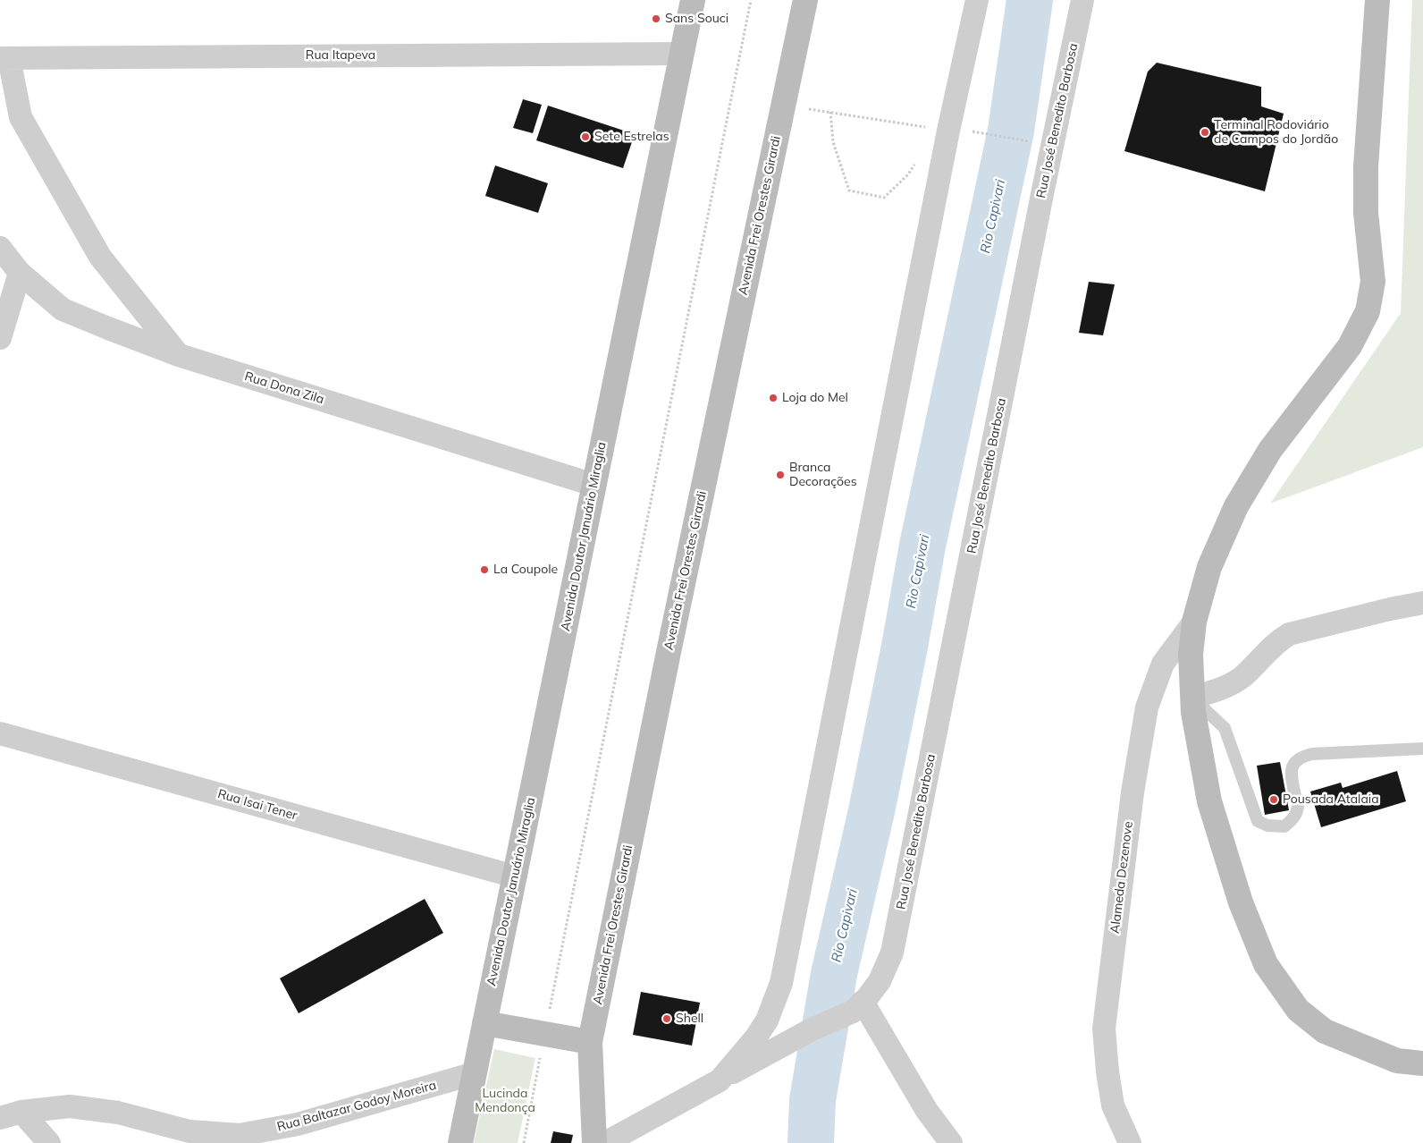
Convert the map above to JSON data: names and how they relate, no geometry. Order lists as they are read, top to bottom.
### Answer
{
  "streets": {
    "street": [
      "Rua Itapeva",
      "Rua José Benedito Barbosa",
      "Avenida Frei Orestes Girardi",
      "Rua Dona Zila",
      "Avenida Doutor Januário Miraglia",
      "Rua Isai Tener",
      "Alameda Dezenove",
      "Rua Baltazar Godoy Moreira"
    ]
  },
  "crossings": [
    ["Rua Itapeva", "Avenida Doutor Januário Miraglia"],
    ["Rua Dona Zila", "Avenida Doutor Januário Miraglia"],
    ["Avenida Doutor Januário Miraglia", "Rua Isai Tener"],
    ["Avenida Doutor Januário Miraglia", "Rua Baltazar Godoy Moreira"]
  ],
  "water": ["Rio Capivari"],
  "parks": ["Lucinda Mendonça"],
  "places": [
    "Sans Souci",
    "Terminal Rodoviário de Campos do Jordão",
    "Sete Estrelas",
    "Loja do Mel",
    "Branca Decorações",
    "La Coupole",
    "Pousada Atalaia",
    "Shell"
  ]
}
